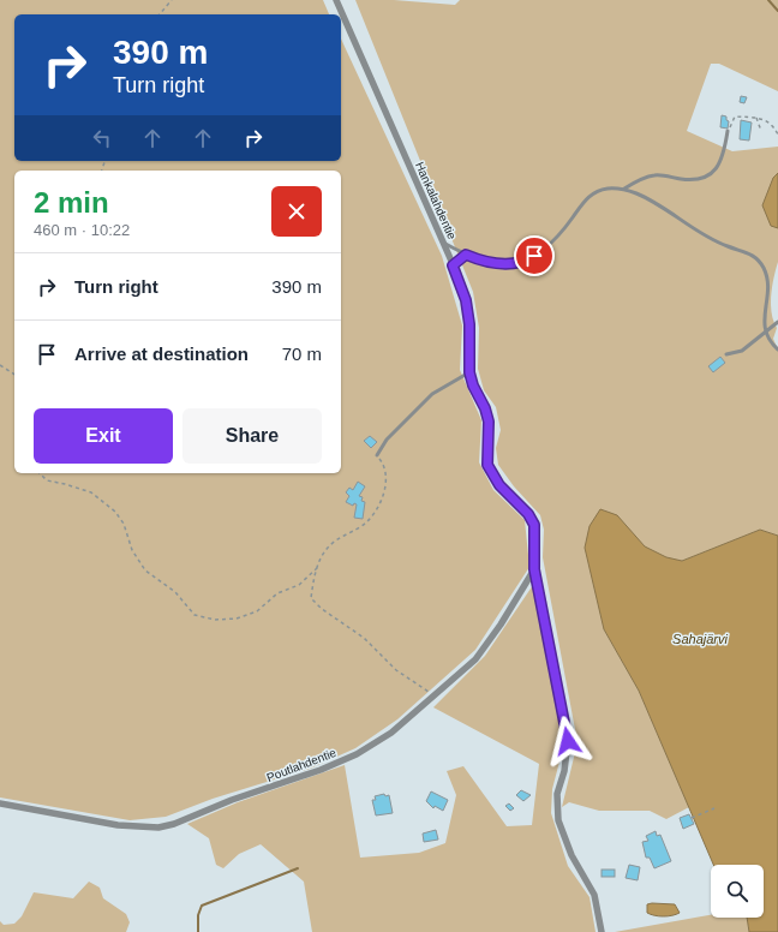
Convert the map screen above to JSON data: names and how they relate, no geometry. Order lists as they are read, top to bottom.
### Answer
{
  "streets": {
    "street": ["Hankalahdentie", "Poutlahdentie"]
  },
  "crossings": [
    ["Hankalahdentie", "Poutlahdentie"]
  ],
  "water": ["Sahajärvi"],
  "page": {
    "turn": ["390 m", "Turn right"],
    "heading": ["2 min", "460 m · 10:22"],
    "list": [
      {
        "name": "Turn right",
        "value": "390 m"
      },
      {
        "name": "Arrive at destination",
        "value": "70 m"
      }
    ],
    "buttons": ["Exit", "Share"]
  }
}
